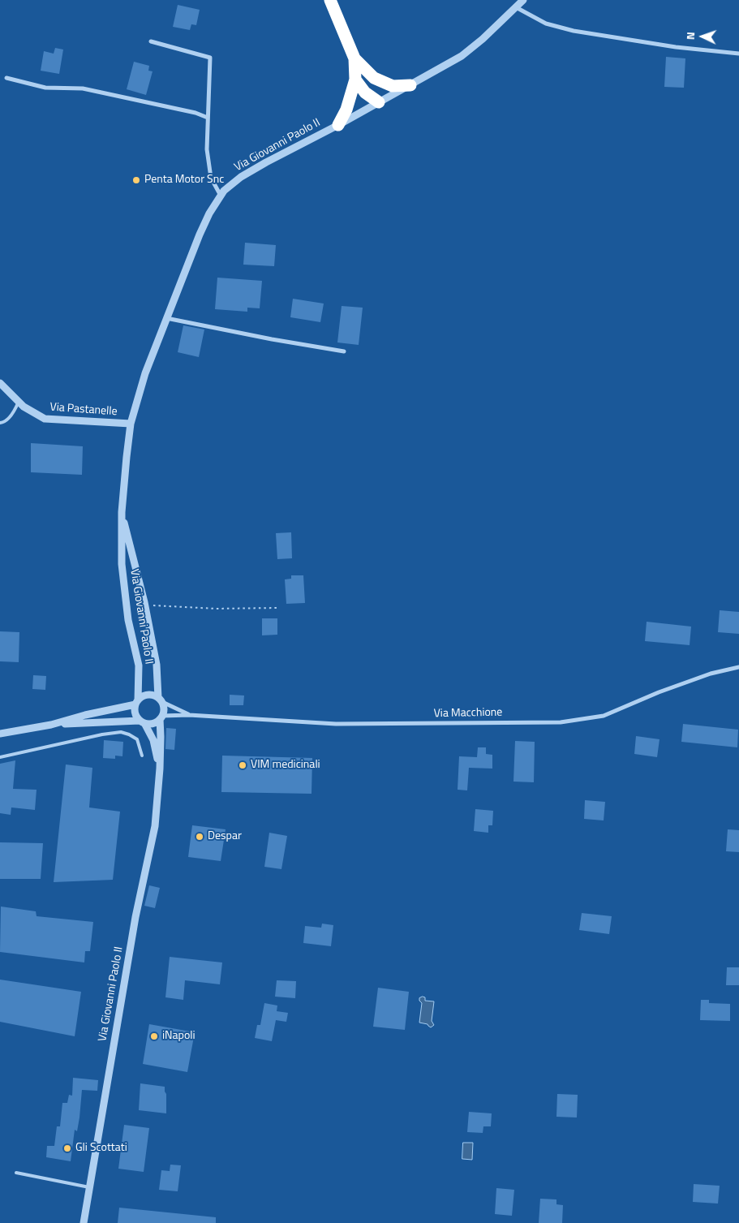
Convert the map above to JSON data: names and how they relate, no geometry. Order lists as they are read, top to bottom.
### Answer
{
  "streets": {
    "street": ["Via Giovanni Paolo II", "Via Pastanelle", "Via Macchione"]
  },
  "crossings": [
    ["Via Giovanni Paolo II", "Via Pastanelle"],
    ["Via Giovanni Paolo II", "Via Macchione"]
  ],
  "places": [
    "Penta Motor Snc",
    "VIM medicinali",
    "Despar",
    "iNapoli",
    "Gli Scottati"
  ],
  "north": "left"
}
